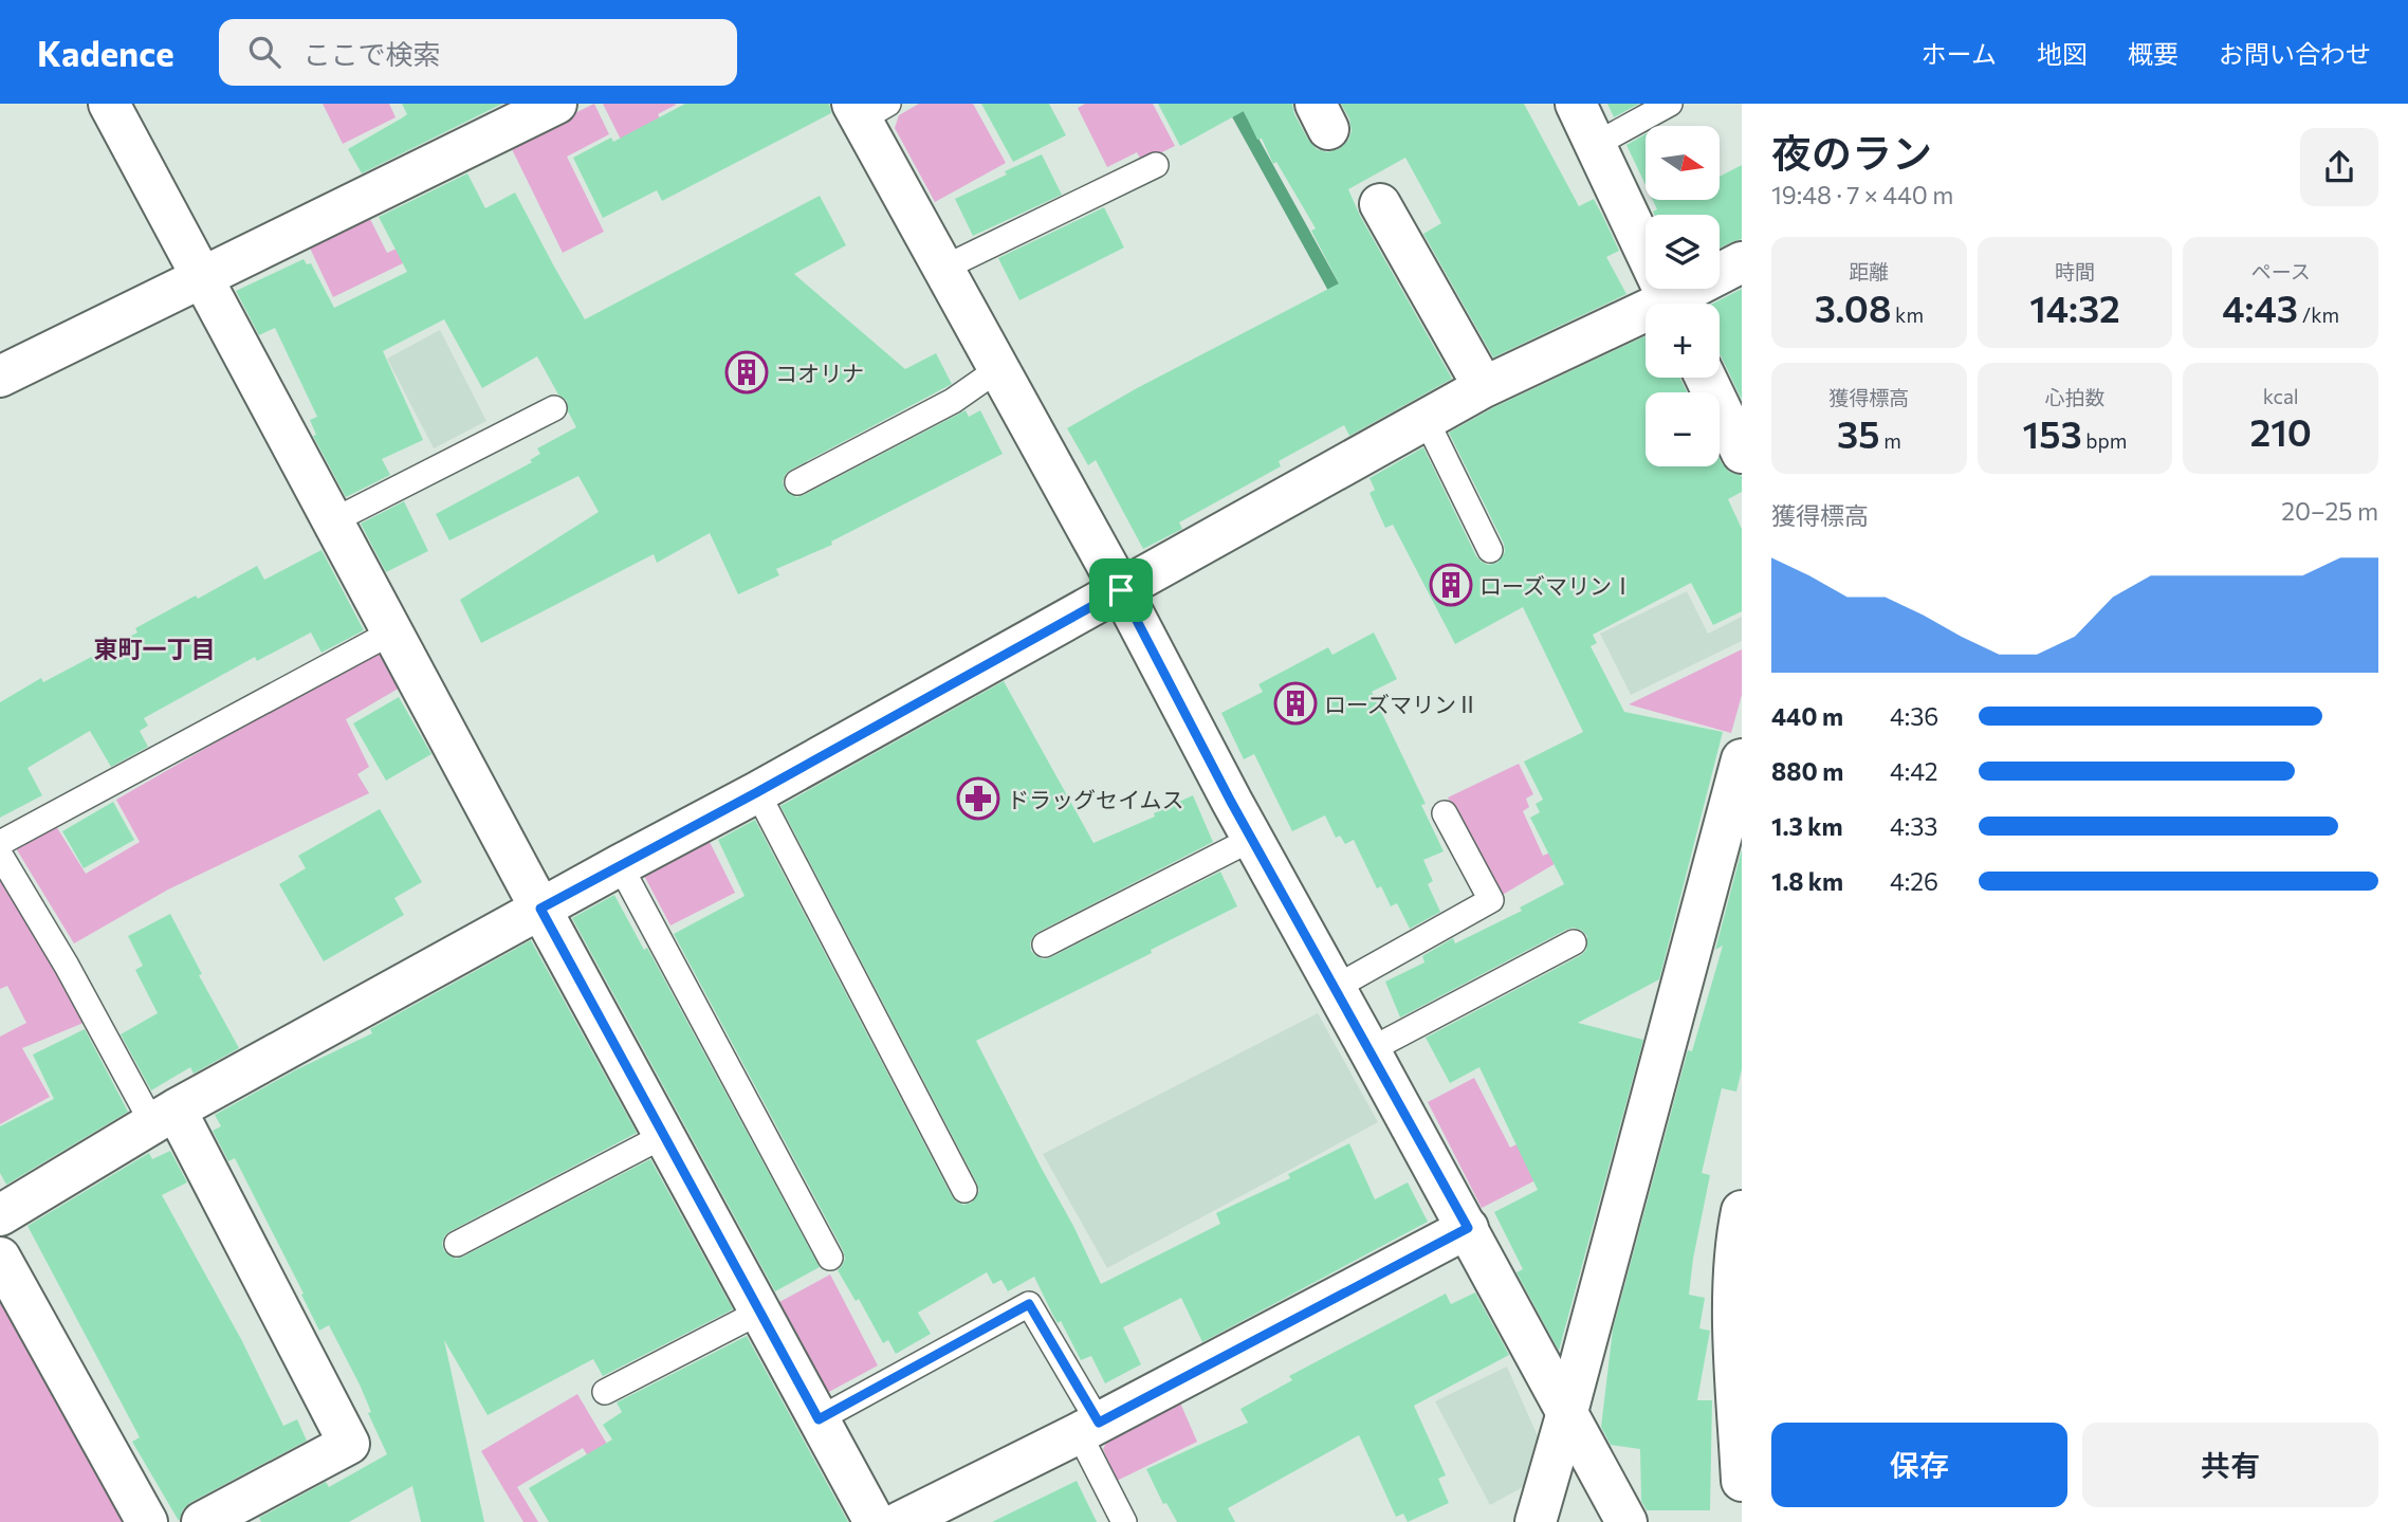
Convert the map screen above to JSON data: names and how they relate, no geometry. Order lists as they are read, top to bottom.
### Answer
{
  "districts": ["東町一丁目"],
  "places": {
    "building": ["コオリナ", "ローズマリンⅠ", "ローズマリンⅡ"],
    "pharmacy": ["ドラッグセイムス"]
  },
  "north": "right",
  "page": {
    "header": "Kadence",
    "search": "ここで検索",
    "nav": [
      "ホーム",
      "地図",
      "概要",
      "お問い合わせ"
    ],
    "heading": ["夜のラン", "19:48 · 7 × 440 m"],
    "map_buttons": ["+", "−"],
    "stats": [
      ["距離", "3.08 km"],
      ["時間", "14:32"],
      ["ペース", "4:43 /km"],
      ["獲得標高", "35 m"],
      ["心拍数", "153 bpm"],
      ["kcal", "210"]
    ],
    "chart": ["獲得標高", "20–25 m"],
    "list": [
      {
        "name": "440 m",
        "note": "4:36"
      },
      {
        "name": "880 m",
        "note": "4:42"
      },
      {
        "name": "1.3 km",
        "note": "4:33"
      },
      {
        "name": "1.8 km",
        "note": "4:26"
      }
    ],
    "buttons": ["保存", "共有"]
  }
}
